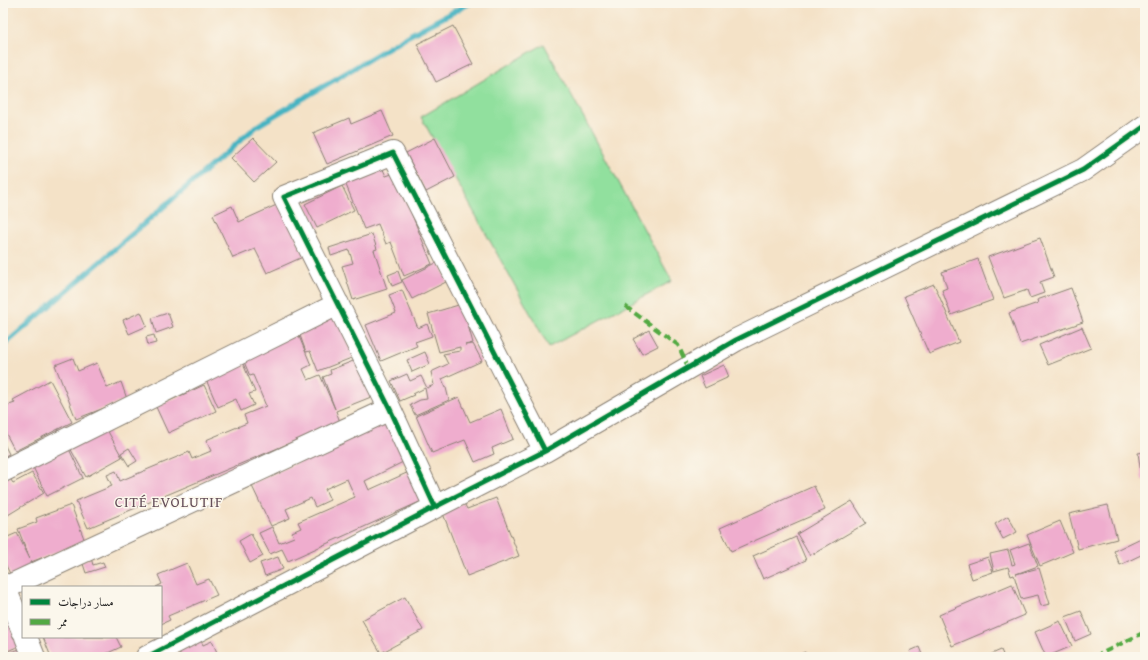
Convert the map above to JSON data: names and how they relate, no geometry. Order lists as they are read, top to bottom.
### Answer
{
  "districts": ["CITÉ EVOLUTIF"],
  "legend": ["مسار دراجات", "ممر"]
}
